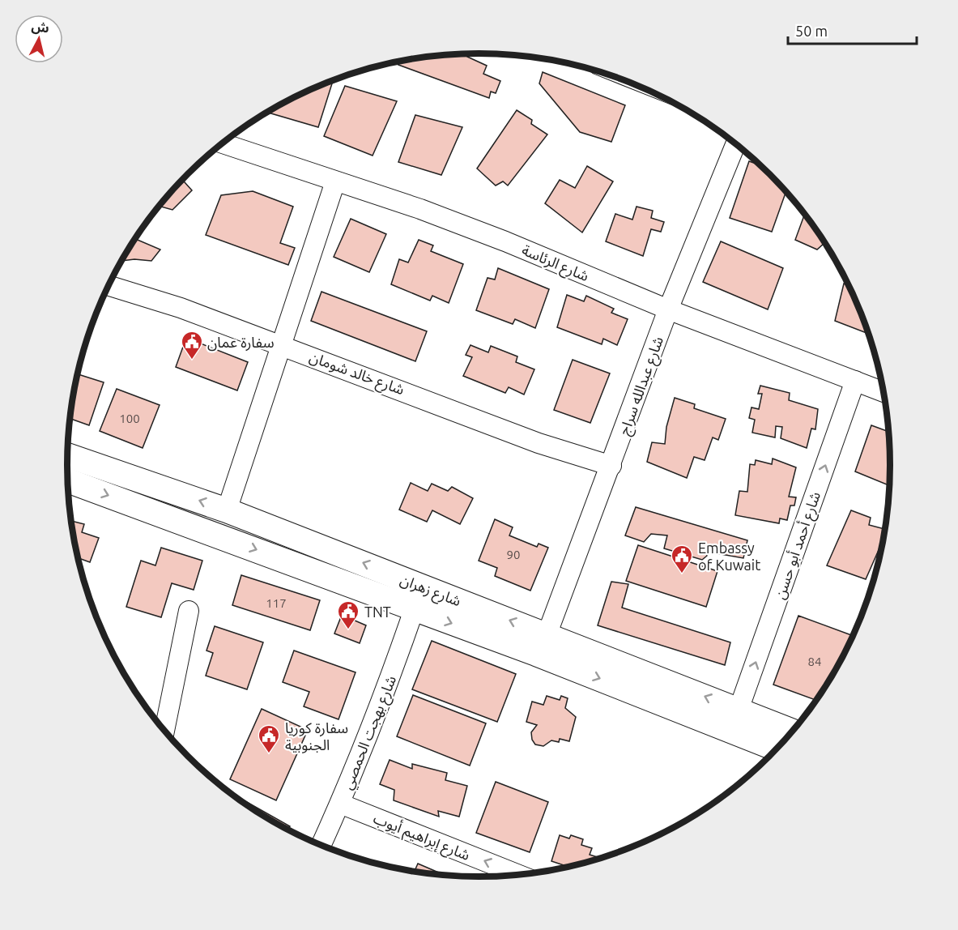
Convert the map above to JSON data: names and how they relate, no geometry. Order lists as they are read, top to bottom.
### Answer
{
  "streets": {
    "main road": ["شارع زهران"],
    "street": [
      "شارع الرئاسة",
      "شارع خالد شومان",
      "شارع عبدالله سراج",
      "شارع أحمد أبو حسن",
      "شارع بهجت الحمصي",
      "شارع إبراهيم أيوب"
    ]
  },
  "crossings": [
    ["شارع الرئاسة", "شارع عبدالله سراج"],
    ["شارع الرئاسة", "شارع أحمد أبو حسن"],
    ["شارع خالد شومان", "شارع عبدالله سراج"],
    ["شارع عبدالله سراج", "شارع زهران"],
    ["شارع أحمد أبو حسن", "شارع زهران"],
    ["شارع زهران", "شارع بهجت الحمصي"],
    ["شارع بهجت الحمصي", "شارع إبراهيم أيوب"]
  ],
  "one_way": ["شارع أحمد أبو حسن", "شارع إبراهيم أيوب"],
  "places": {
    "public building": [
      "سفارة عمان",
      "Embassy of Kuwait",
      "TNT",
      "سفارة كوريا الجنوبية"
    ]
  },
  "house_numbers": [
    "100",
    "90",
    "117",
    "84"
  ],
  "scale_bar": "50 m",
  "north": "top"
}
